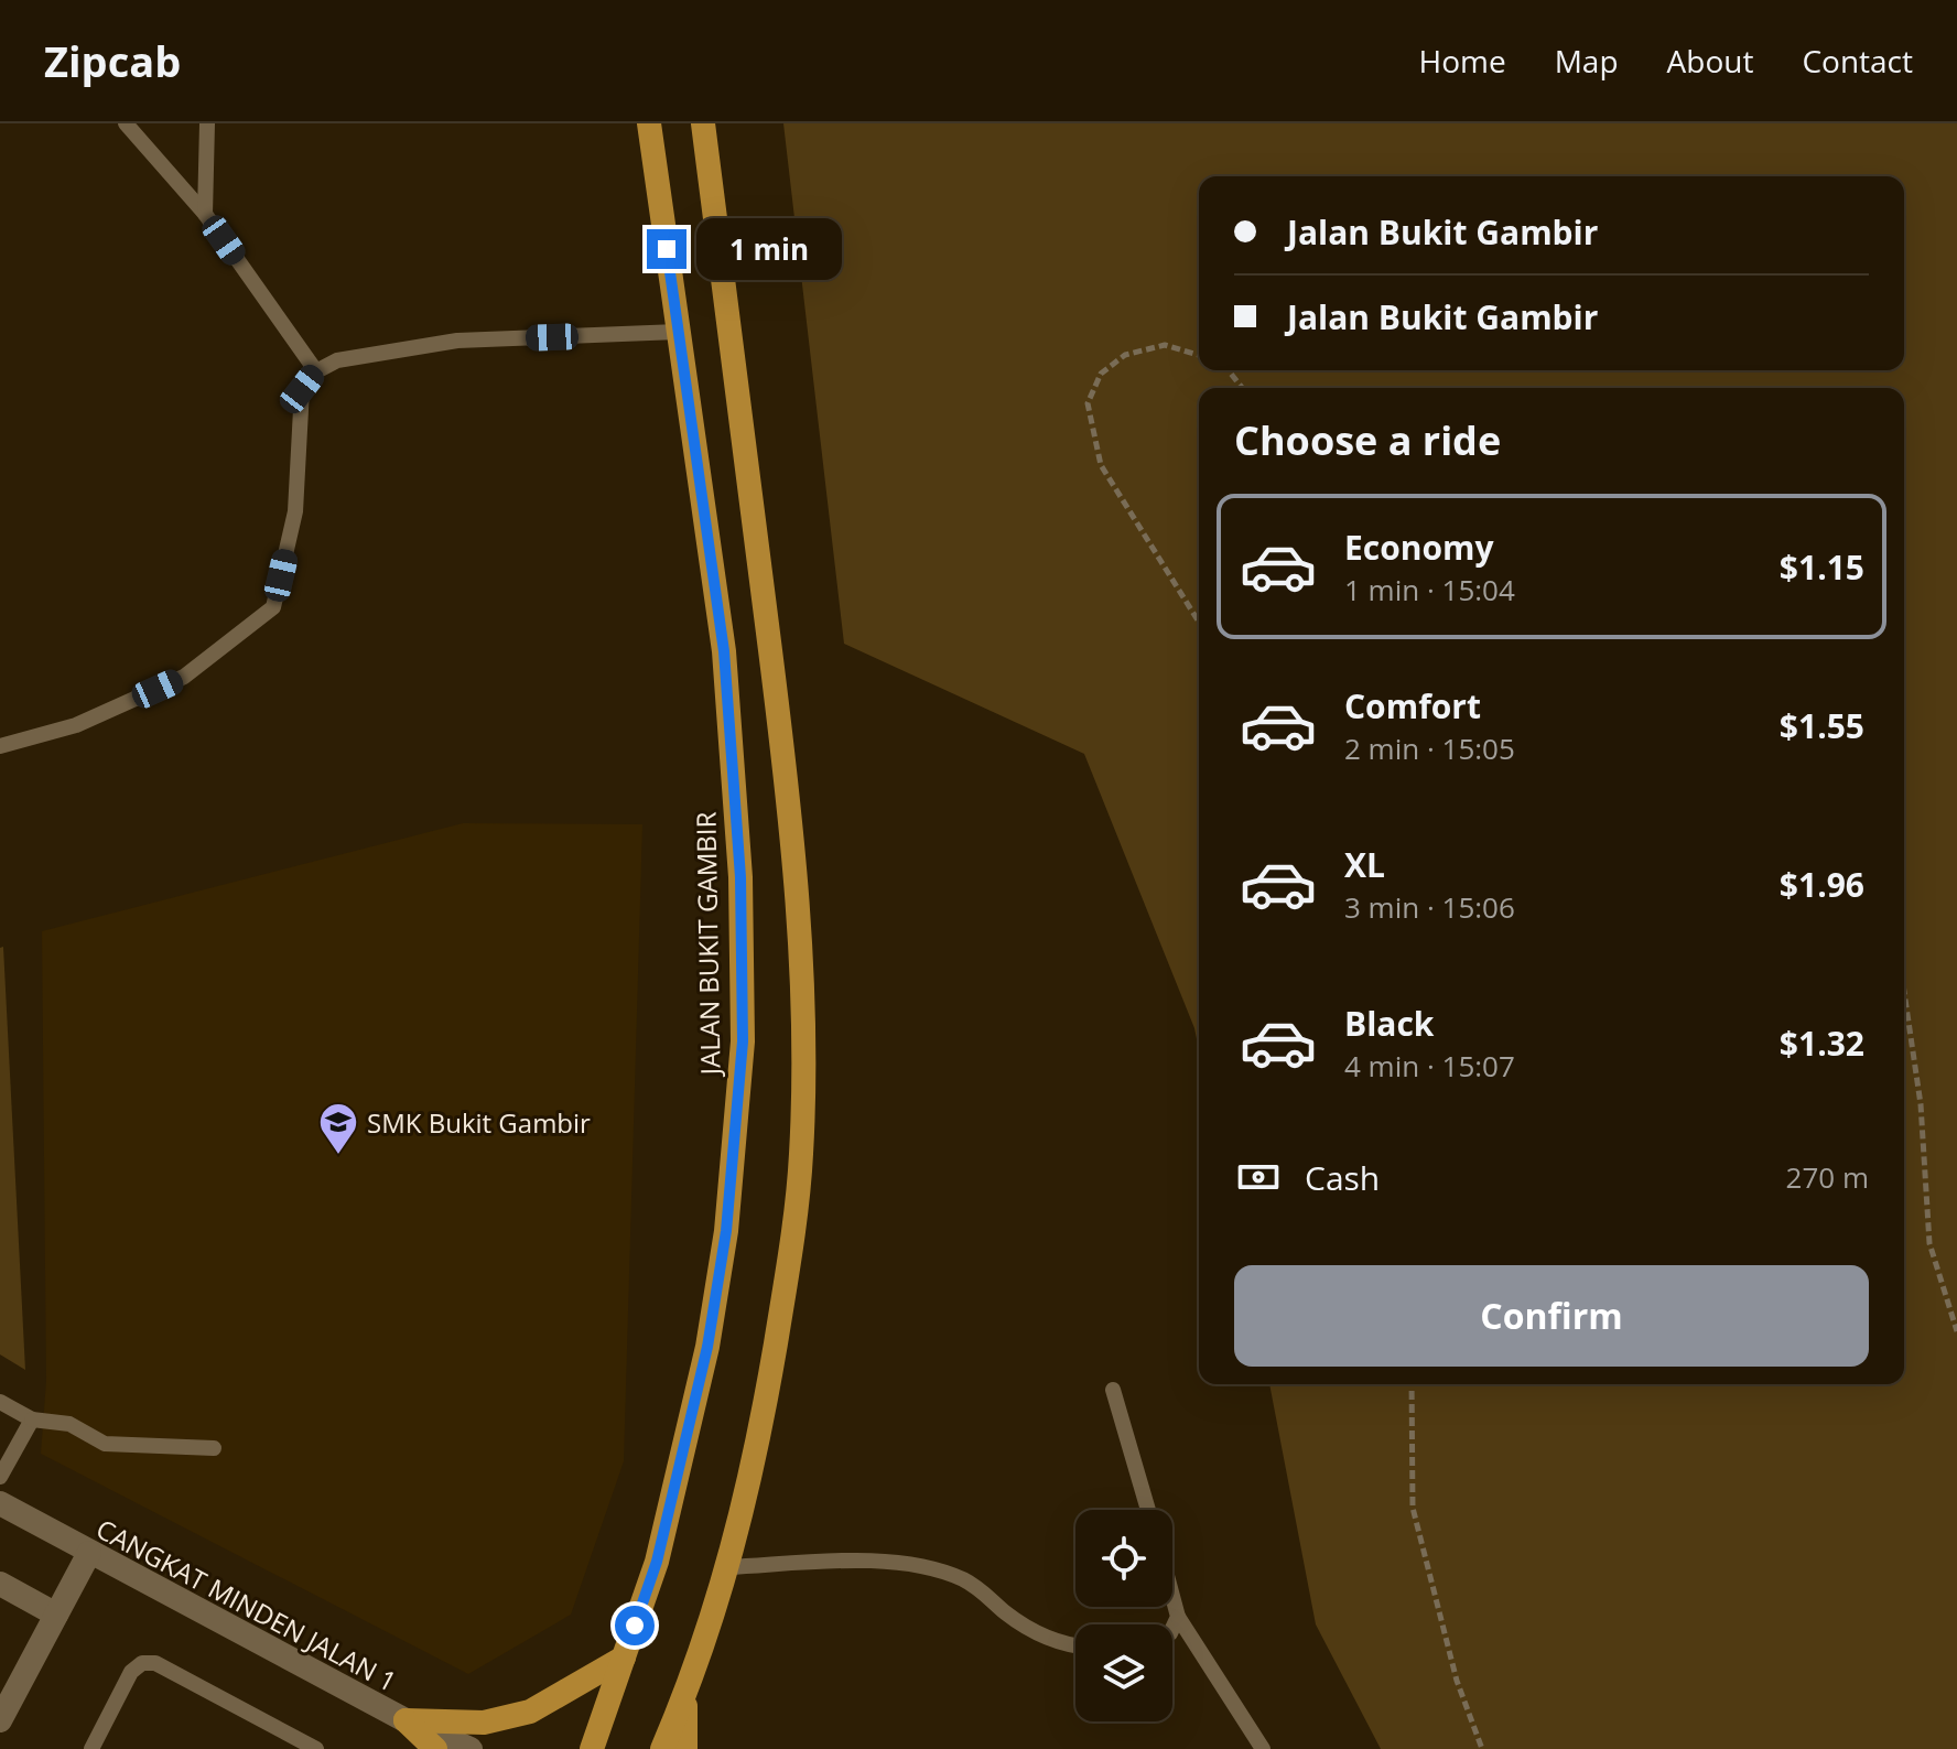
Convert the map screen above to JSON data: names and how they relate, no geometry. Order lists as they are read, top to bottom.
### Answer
{
  "streets": {
    "main road": ["JALAN BUKIT GAMBIR"],
    "street": ["CANGKAT MINDEN JALAN 1"]
  },
  "places": {
    "school or university": ["SMK Bukit Gambir"]
  },
  "page": {
    "header": "Zipcab",
    "nav": [
      "Home",
      "Map",
      "About",
      "Contact"
    ],
    "banner": ["Jalan Bukit Gambir", "Jalan Bukit Gambir"],
    "bubble": "1 min",
    "heading": "Choose a ride",
    "list": [
      {
        "name": "Economy",
        "note": "1 min · 15:04",
        "value": "$1.15"
      },
      {
        "name": "Comfort",
        "note": "2 min · 15:05",
        "value": "$1.55"
      },
      {
        "name": "XL",
        "note": "3 min · 15:06",
        "value": "$1.96"
      },
      {
        "name": "Black",
        "note": "4 min · 15:07",
        "value": "$1.32"
      }
    ],
    "pay": ["Cash", "270 m"],
    "buttons": "Confirm"
  }
}
